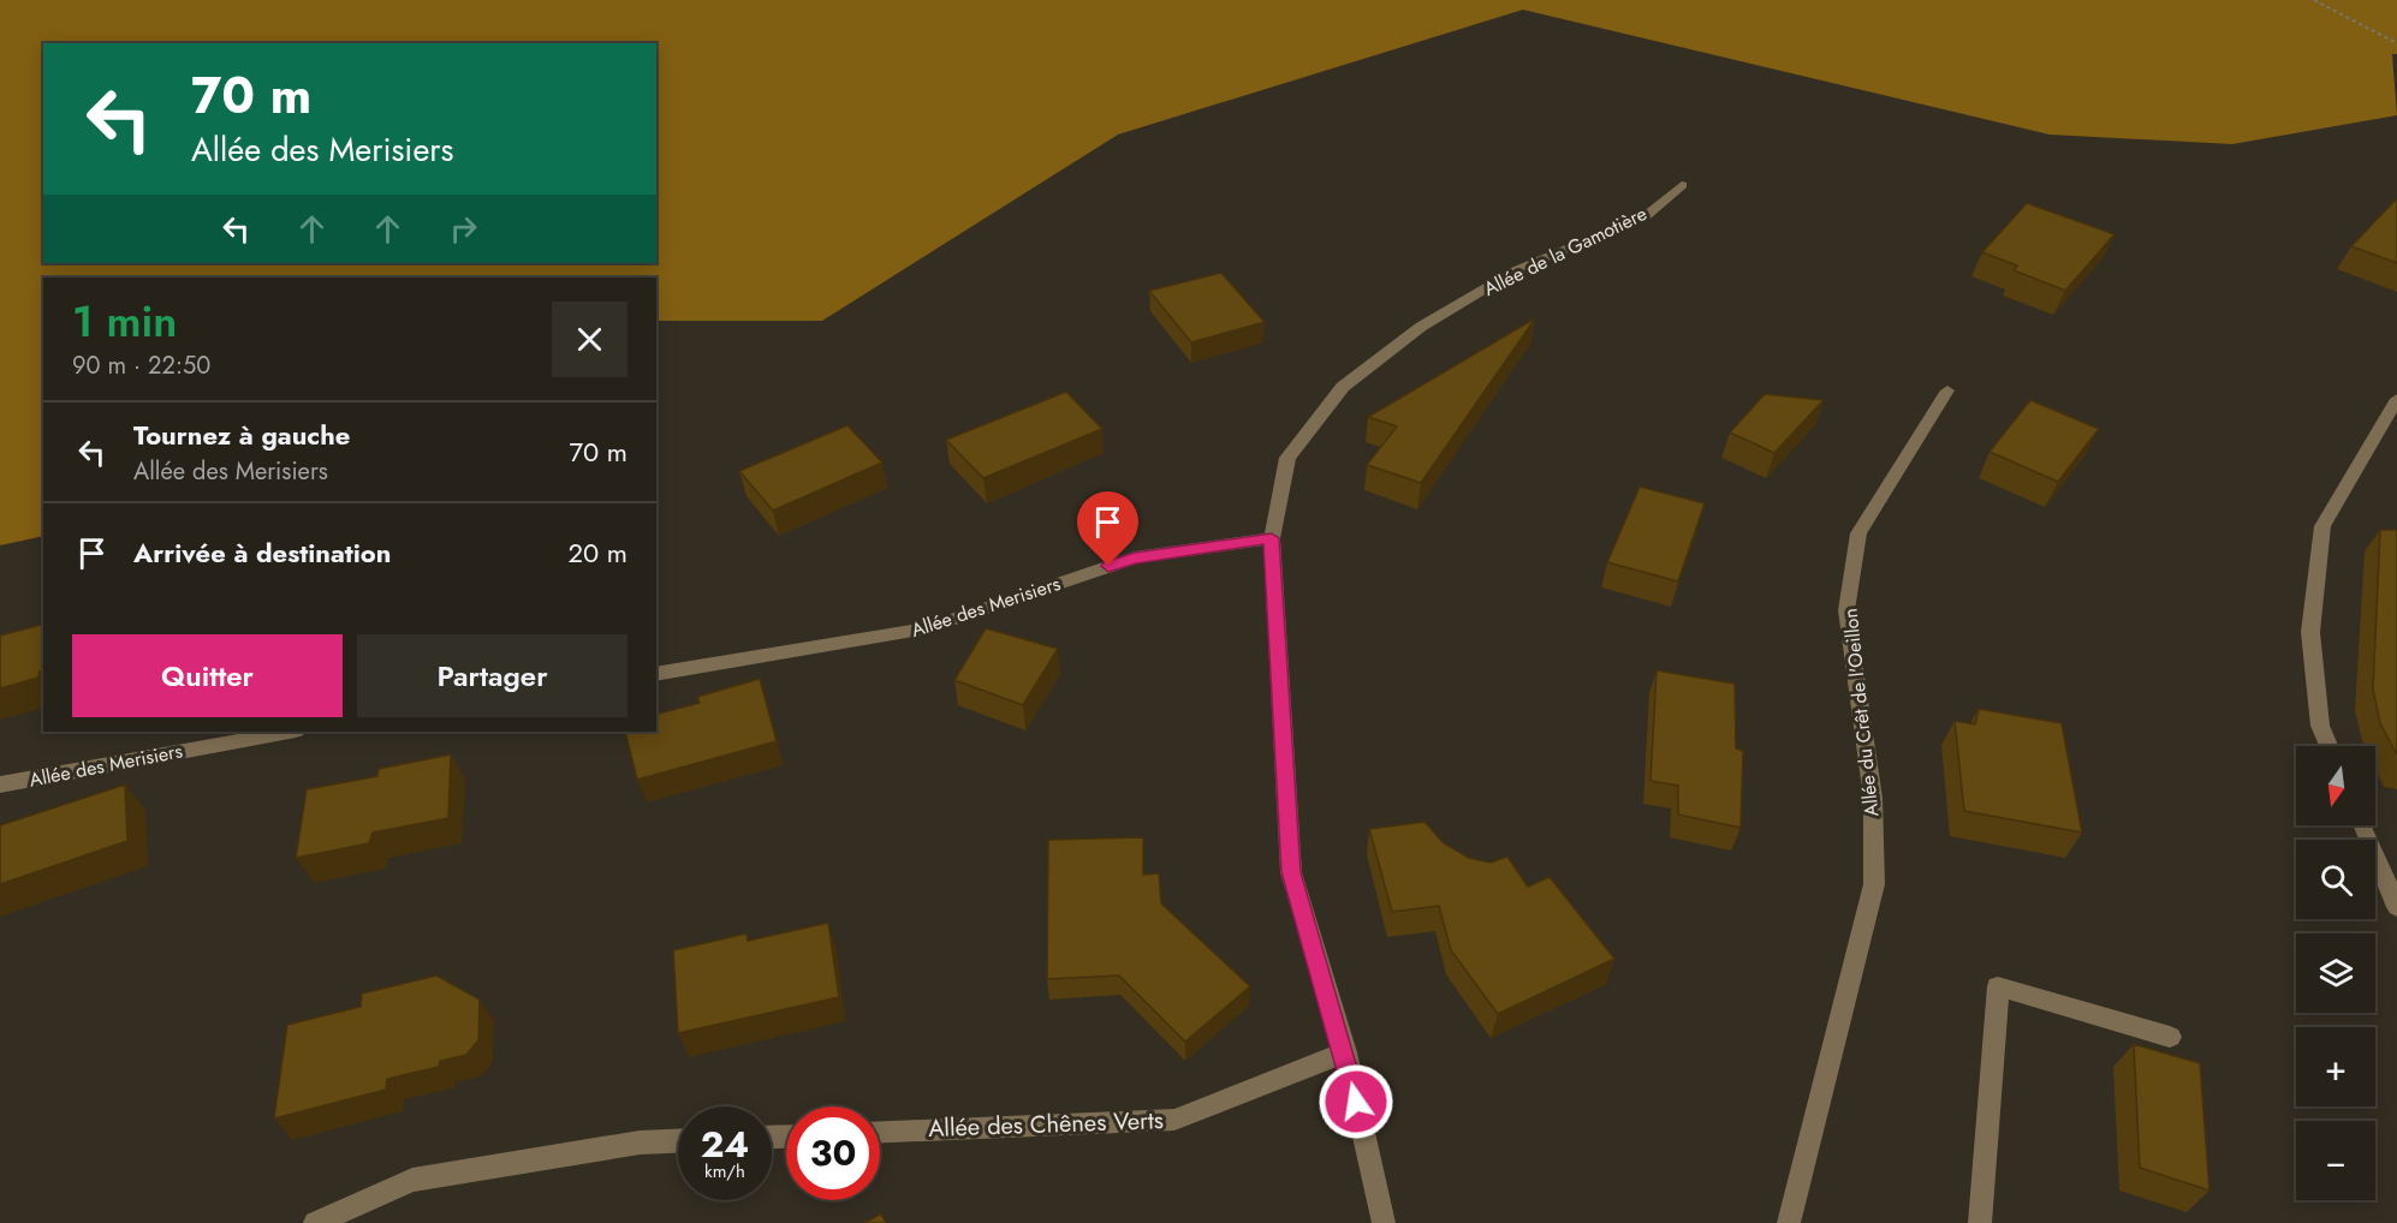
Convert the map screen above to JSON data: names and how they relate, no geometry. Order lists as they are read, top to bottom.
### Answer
{
  "streets": {
    "street": [
      "Allée de la Gamotière",
      "Allée des Merisiers",
      "Allée du Crêt de l'Oeillon",
      "Allée des Chênes Verts"
    ]
  },
  "crossings": [
    ["Allée de la Gamotière", "Allée des Merisiers"],
    ["Allée de la Gamotière", "Allée des Chênes Verts"]
  ],
  "north": "bottom",
  "page": {
    "turn": ["70 m", "Allée des Merisiers"],
    "heading": ["1 min", "90 m · 22:50"],
    "list": [
      {
        "name": "Tournez à gauche",
        "note": "Allée des Merisiers",
        "value": "70 m"
      },
      {
        "name": "Arrivée à destination",
        "value": "20 m"
      }
    ],
    "buttons": ["Quitter", "Partager"],
    "map_buttons": ["+", "−"],
    "speed": "24 km/h",
    "limit": "30"
  }
}
